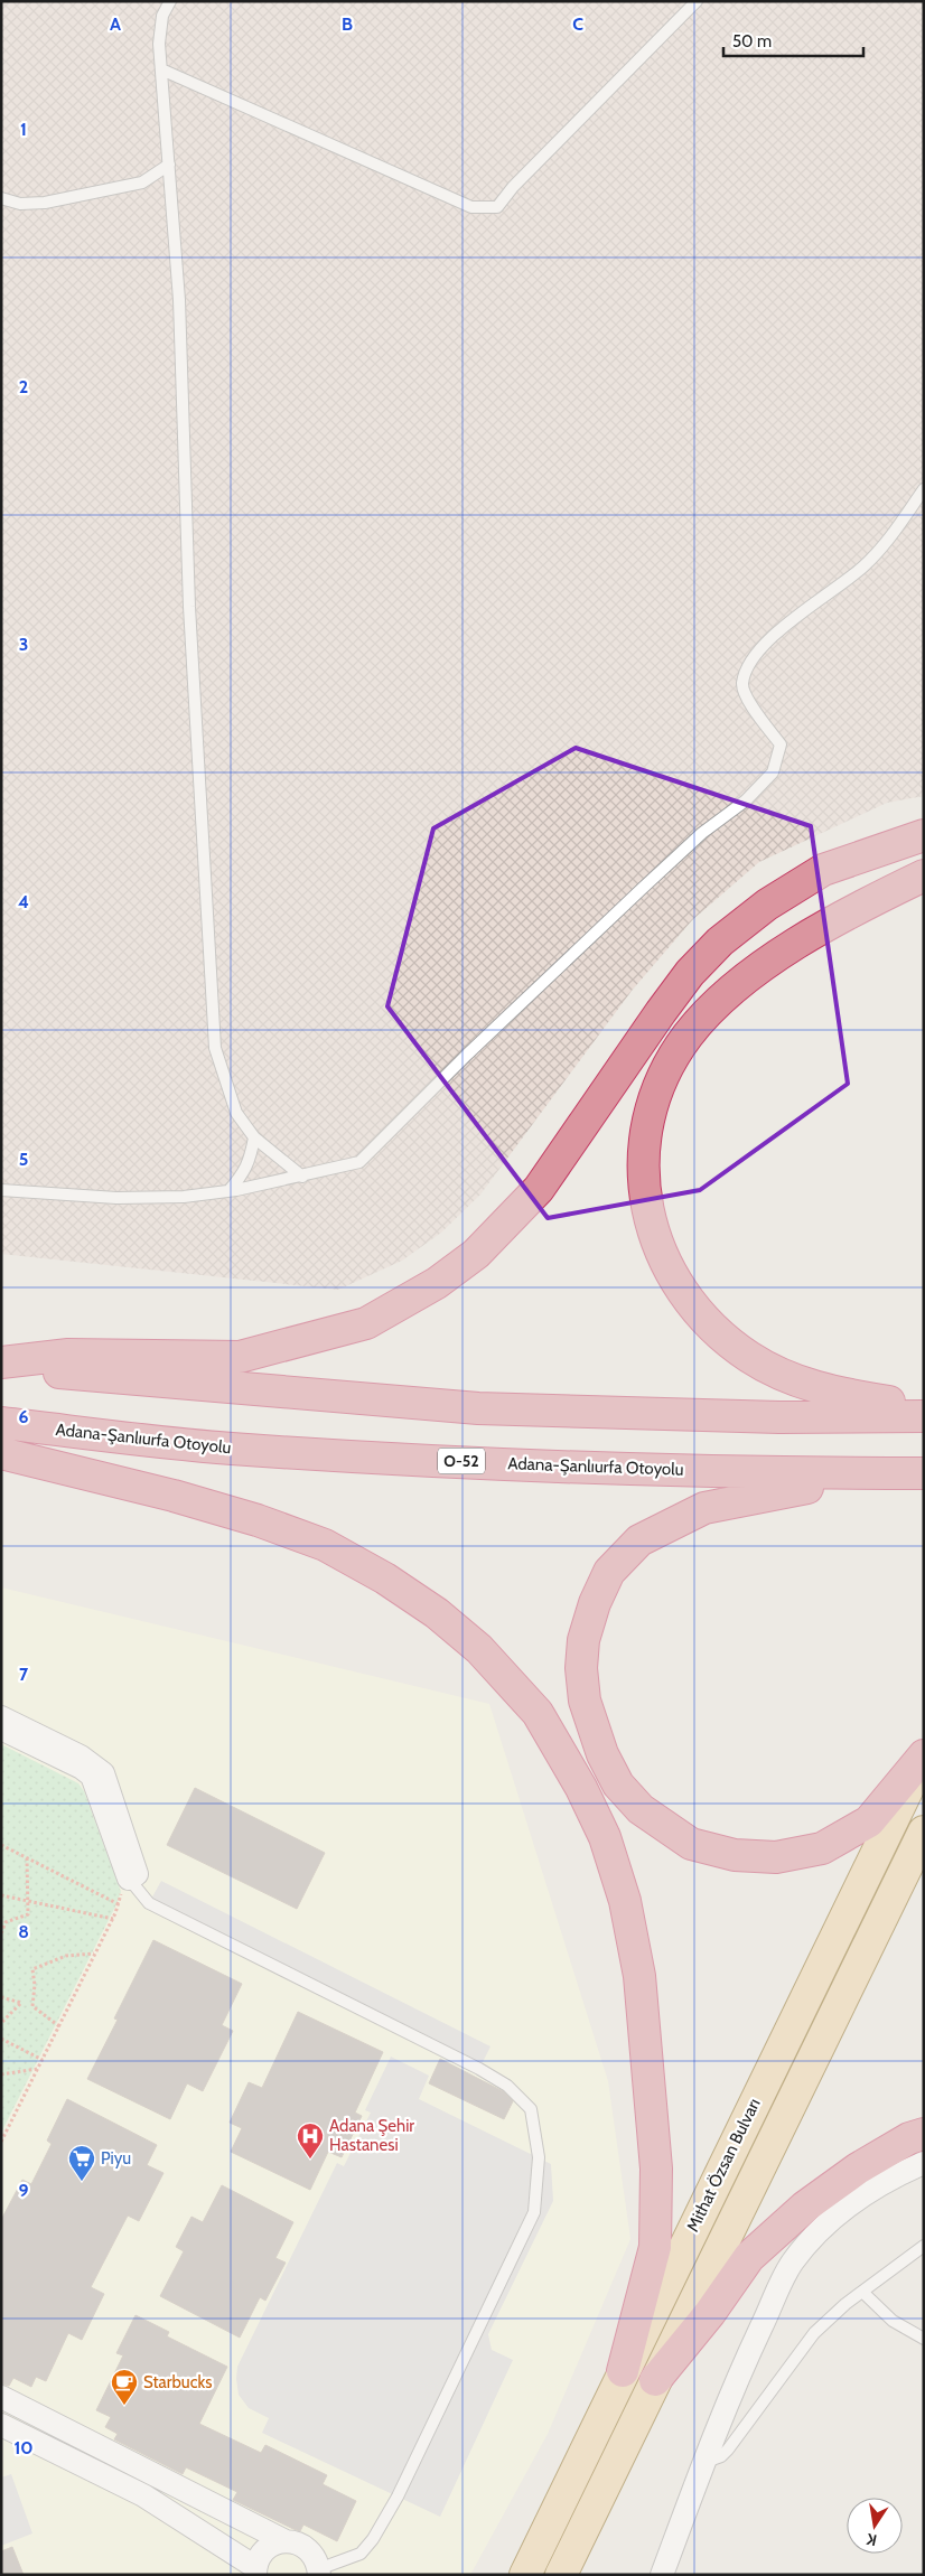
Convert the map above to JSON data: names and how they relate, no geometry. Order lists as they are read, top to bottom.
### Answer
{
  "streets": {
    "highway": ["Adana-Şanlıurfa Otoyolu", "O-52"],
    "main road": ["Mithat Özsan Bulvarı"]
  },
  "places": {
    "hospital": ["Adana Şehir Hastanesi"],
    "supermarket": ["Piyu"],
    "cafe": ["Starbucks"]
  },
  "scale_bar": "50 m",
  "north": "bottom",
  "grid": {
    "columns": ["A", "B", "C"],
    "rows": [
      "1",
      "2",
      "3",
      "4",
      "5",
      "6",
      "7",
      "8",
      "9",
      "10"
    ]
  }
}
